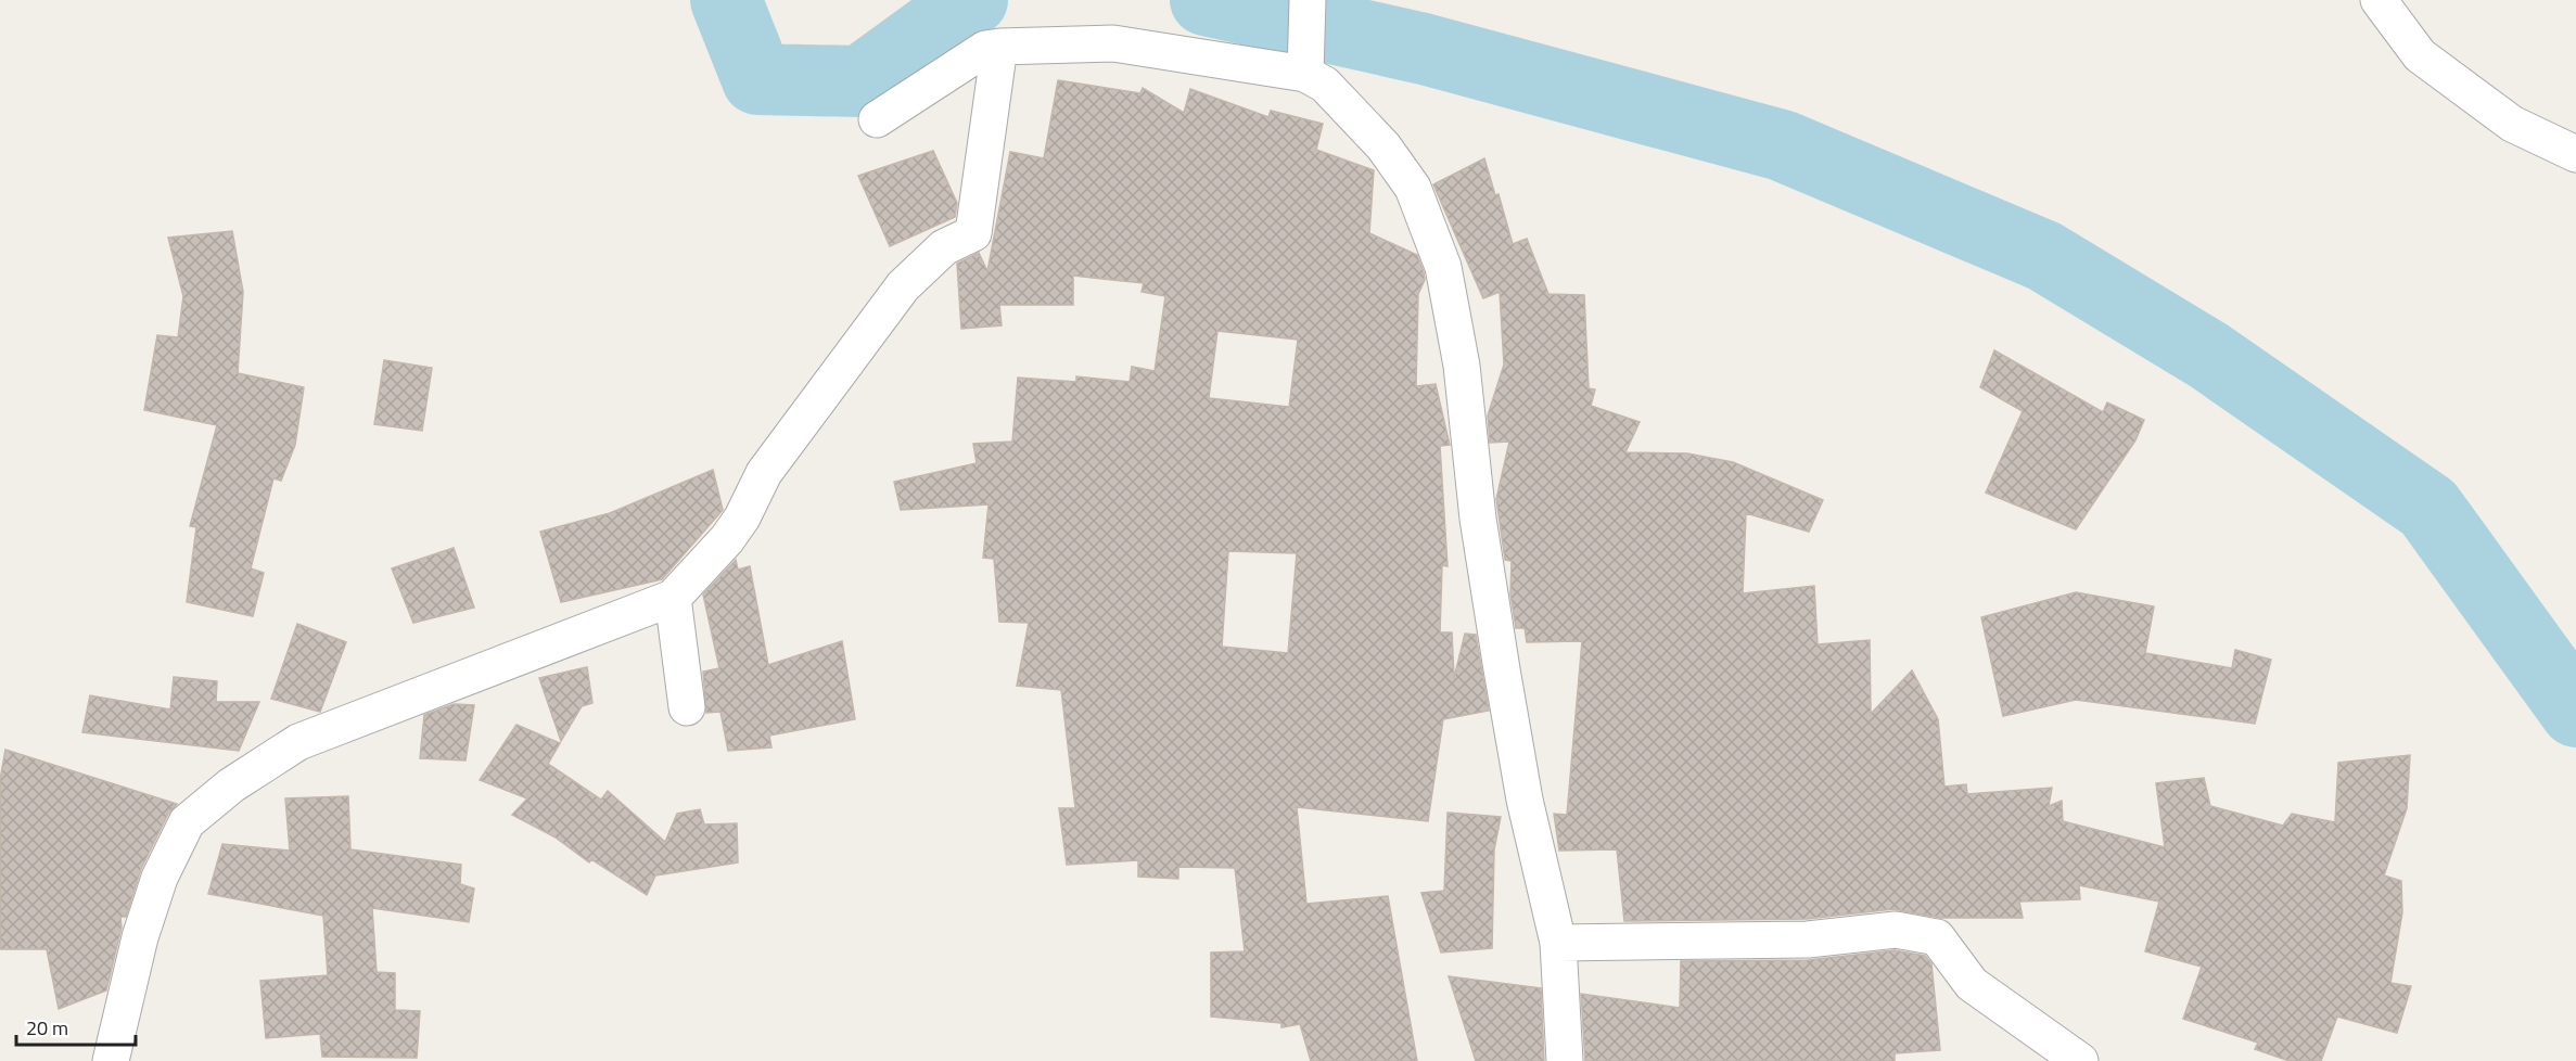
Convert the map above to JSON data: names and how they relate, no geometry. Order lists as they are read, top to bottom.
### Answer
{
  "scale_bar": "20 m"
}
